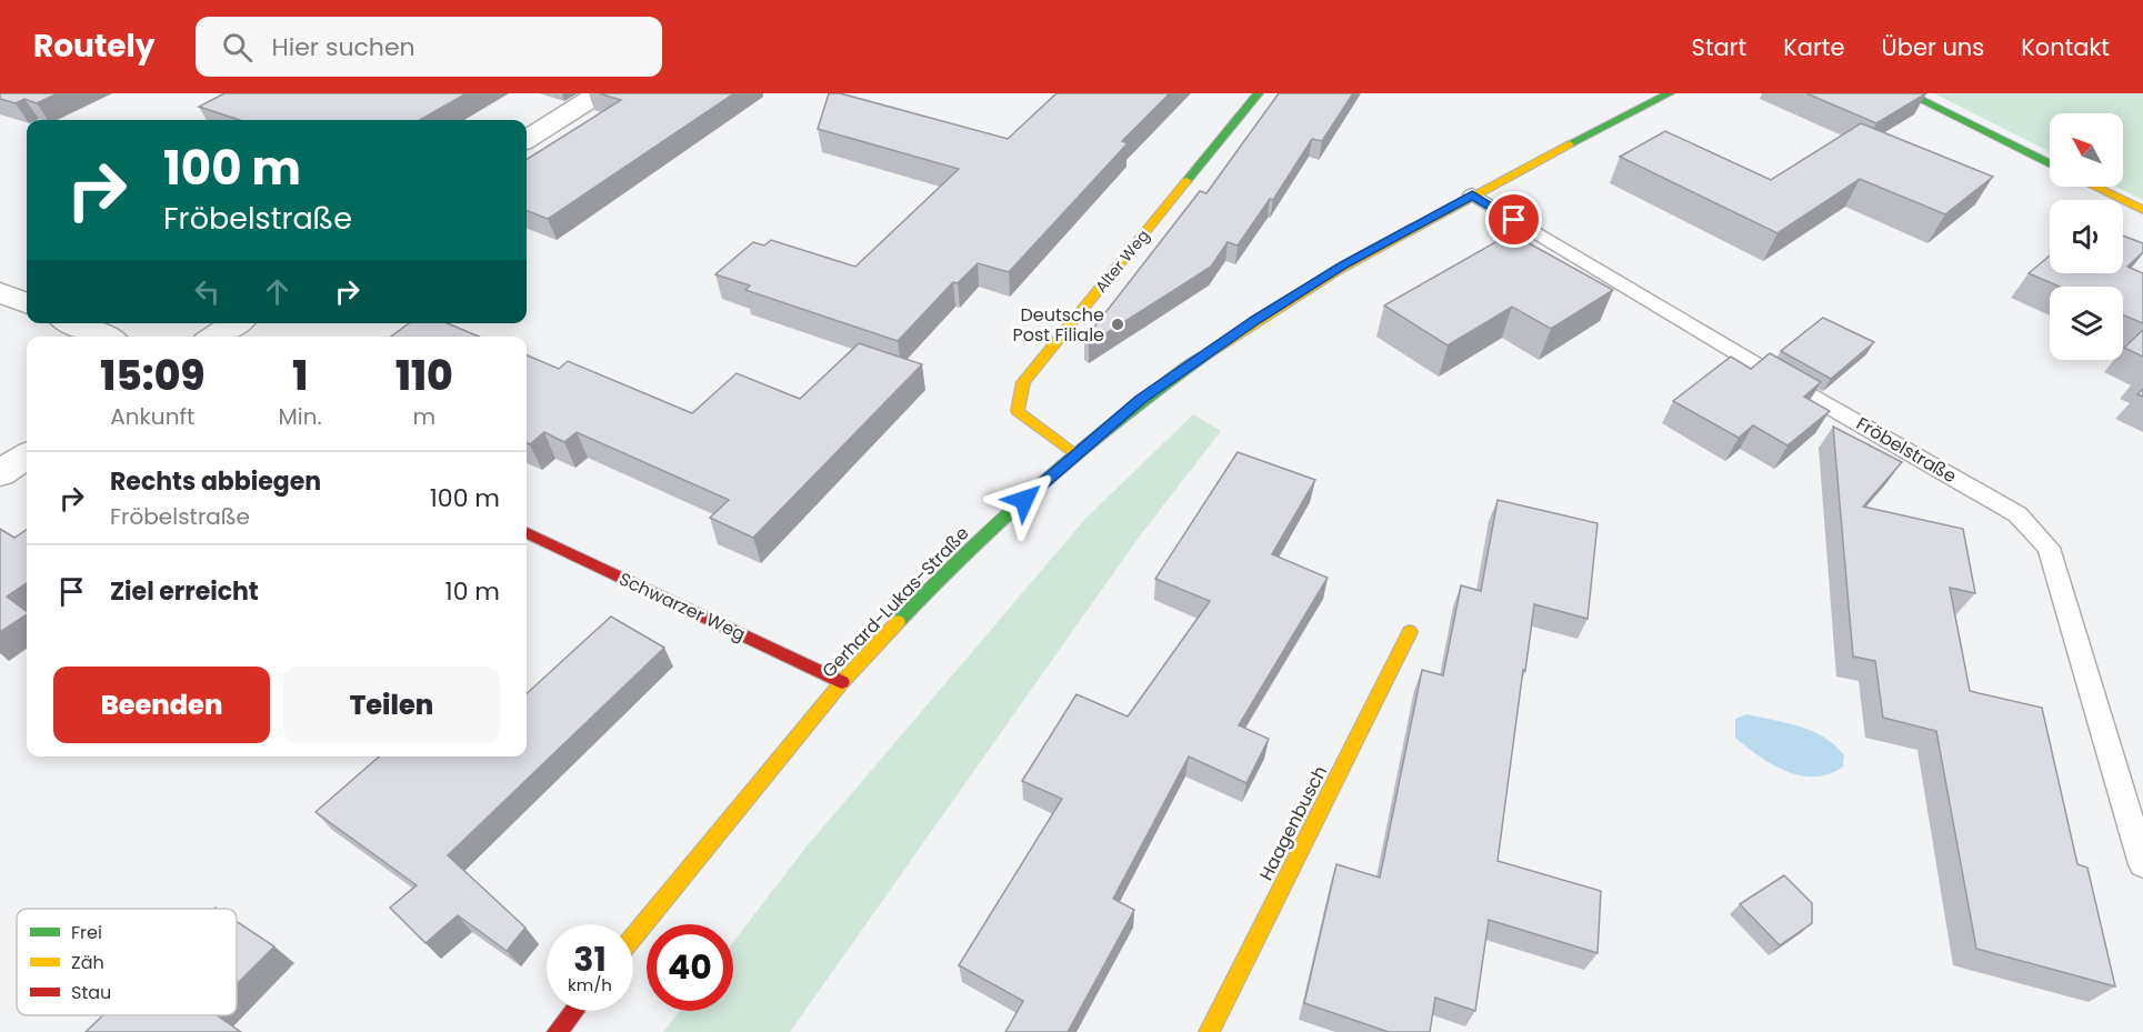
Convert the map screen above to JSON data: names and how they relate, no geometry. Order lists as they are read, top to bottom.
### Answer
{
  "streets": {
    "street": [
      "Alter Weg",
      "Gerhard-Lukas-Straße",
      "Schwarzer Weg",
      "Haagenbusch"
    ],
    "lane": ["Fröbelstraße"]
  },
  "crossings": [
    ["Alter Weg", "Gerhard-Lukas-Straße"],
    ["Fröbelstraße", "Gerhard-Lukas-Straße"],
    ["Gerhard-Lukas-Straße", "Schwarzer Weg"]
  ],
  "places": ["Deutsche Post Filiale"],
  "legend": ["Frei", "Zäh", "Stau"],
  "north": "top left",
  "page": {
    "header": "Routely",
    "search": "Hier suchen",
    "nav": [
      "Start",
      "Karte",
      "Über uns",
      "Kontakt"
    ],
    "turn": ["100 m", "Fröbelstraße"],
    "eta": [
      "15:09",
      "Ankunft",
      "1",
      "Min.",
      "110",
      "m"
    ],
    "list": [
      {
        "name": "Rechts abbiegen",
        "note": "Fröbelstraße",
        "value": "100 m"
      },
      {
        "name": "Ziel erreicht",
        "value": "10 m"
      }
    ],
    "buttons": ["Beenden", "Teilen"],
    "speed": "31 km/h",
    "limit": "40"
  }
}
